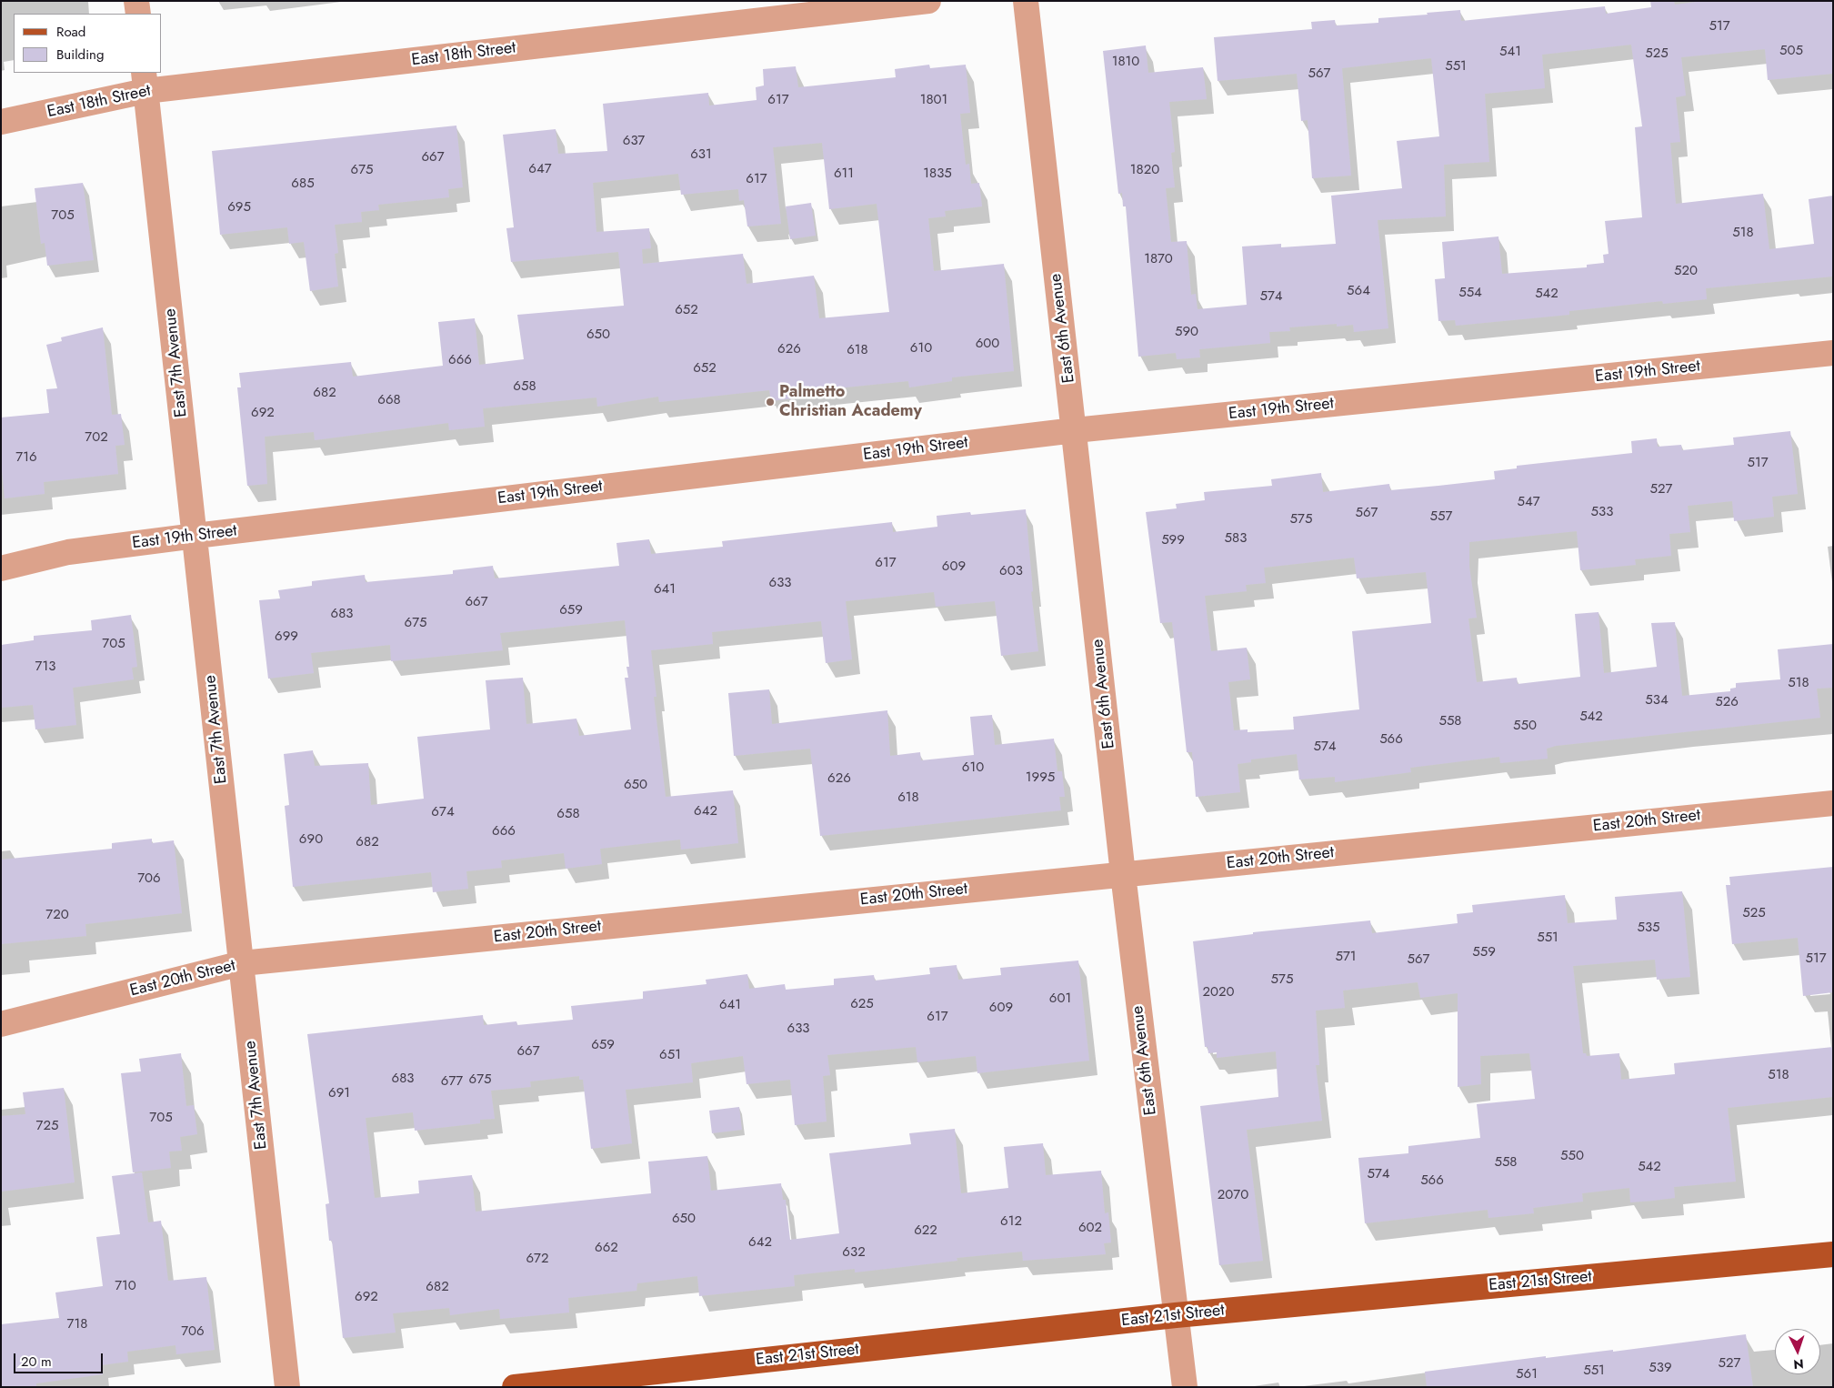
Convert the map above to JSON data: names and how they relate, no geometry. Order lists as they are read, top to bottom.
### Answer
{
  "streets": {
    "main road": ["East 21st Street"],
    "street": [
      "East 18th Street",
      "East 6th Avenue",
      "East 7th Avenue",
      "East 19th Street",
      "East 20th Street"
    ]
  },
  "crossings": [
    ["East 18th Street", "East 7th Avenue"],
    ["East 6th Avenue", "East 19th Street"],
    ["East 6th Avenue", "East 20th Street"],
    ["East 6th Avenue", "East 21st Street"],
    ["East 7th Avenue", "East 19th Street"],
    ["East 7th Avenue", "East 20th Street"]
  ],
  "places": ["Palmetto Christian Academy"],
  "house_numbers": [
    "517",
    "505",
    "541",
    "525",
    "1810",
    "551",
    "567",
    "617",
    "1801",
    "637",
    "631",
    "667",
    "647",
    "675",
    "1820",
    "611",
    "1835",
    "617",
    "685",
    "695",
    "705",
    "518",
    "1870",
    "520",
    "564",
    "554",
    "542",
    "574",
    "652",
    "590",
    "650",
    "600",
    "610",
    "626",
    "618",
    "666",
    "652",
    "658",
    "682",
    "668",
    "692",
    "702",
    "716",
    "517",
    "527",
    "547",
    "533",
    "567",
    "557",
    "575",
    "583",
    "599",
    "617",
    "609",
    "603",
    "633",
    "641",
    "667",
    "659",
    "683",
    "675",
    "699",
    "705",
    "713",
    "518",
    "534",
    "526",
    "542",
    "558",
    "550",
    "566",
    "574",
    "610",
    "1995",
    "626",
    "650",
    "618",
    "642",
    "674",
    "658",
    "666",
    "690",
    "682",
    "706",
    "525",
    "720",
    "535",
    "551",
    "559",
    "571",
    "517",
    "567",
    "575",
    "2020",
    "601",
    "625",
    "641",
    "609",
    "617",
    "633",
    "659",
    "667",
    "651",
    "518",
    "683",
    "675",
    "677",
    "691",
    "705",
    "725",
    "550",
    "558",
    "542",
    "574",
    "566",
    "2070",
    "650",
    "612",
    "602",
    "622",
    "642",
    "662",
    "632",
    "672",
    "710",
    "682",
    "692",
    "718",
    "706",
    "527",
    "539",
    "551",
    "561"
  ],
  "legend": ["Road", "Building"],
  "scale_bar": "20 m",
  "north": "bottom"
}
